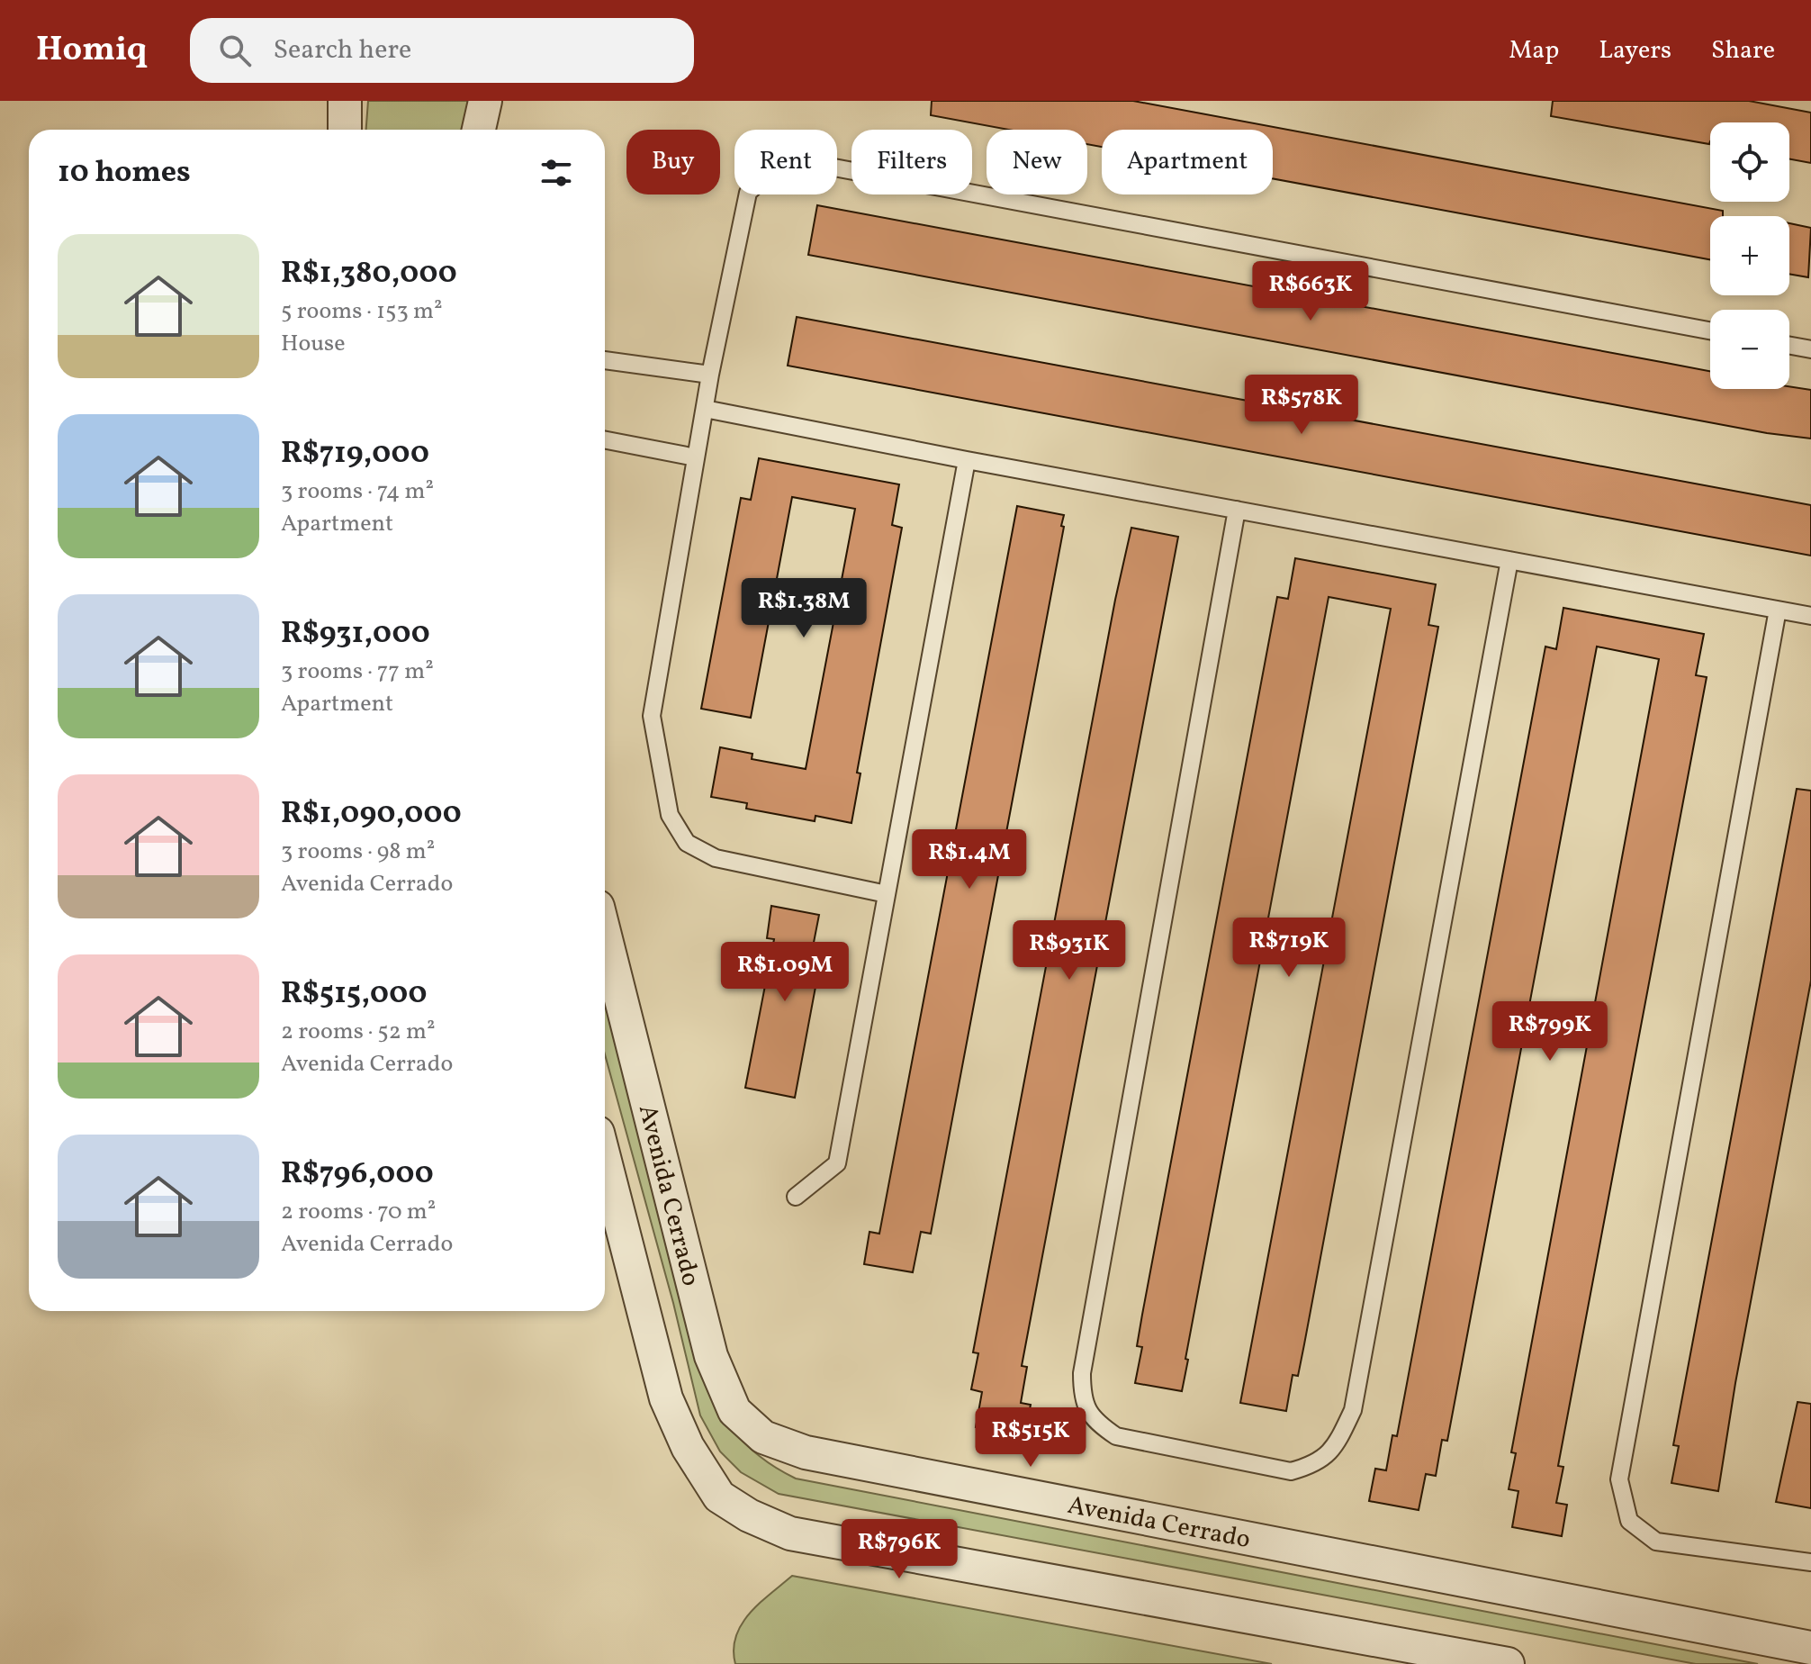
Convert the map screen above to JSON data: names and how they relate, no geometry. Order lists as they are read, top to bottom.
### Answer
{
  "streets": {
    "street": ["Avenida Cerrado"]
  },
  "page": {
    "header": "Homiq",
    "search": "Search here",
    "nav": ["Map", "Layers", "Share"],
    "map_buttons": ["+", "−"],
    "chip": [
      "Buy",
      "Rent",
      "Filters",
      "New",
      "Apartment"
    ],
    "heading": "10 homes",
    "list": [
      {
        "name": "R$1,380,000",
        "note": "5 rooms · 153 m² · House"
      },
      {
        "name": "R$719,000",
        "note": "3 rooms · 74 m² · Apartment"
      },
      {
        "name": "R$931,000",
        "note": "3 rooms · 77 m² · Apartment"
      },
      {
        "name": "R$1,090,000",
        "note": "3 rooms · 98 m² · Avenida Cerrado"
      },
      {
        "name": "R$515,000",
        "note": "2 rooms · 52 m² · Avenida Cerrado"
      },
      {
        "name": "R$796,000",
        "note": "2 rooms · 70 m² · Avenida Cerrado"
      }
    ],
    "price": [
      "R$663K",
      "R$578K",
      "R$1.38M",
      "R$1.4M",
      "R$719K",
      "R$931K",
      "R$1.09M",
      "R$799K",
      "R$515K",
      "R$796K"
    ]
  }
}
